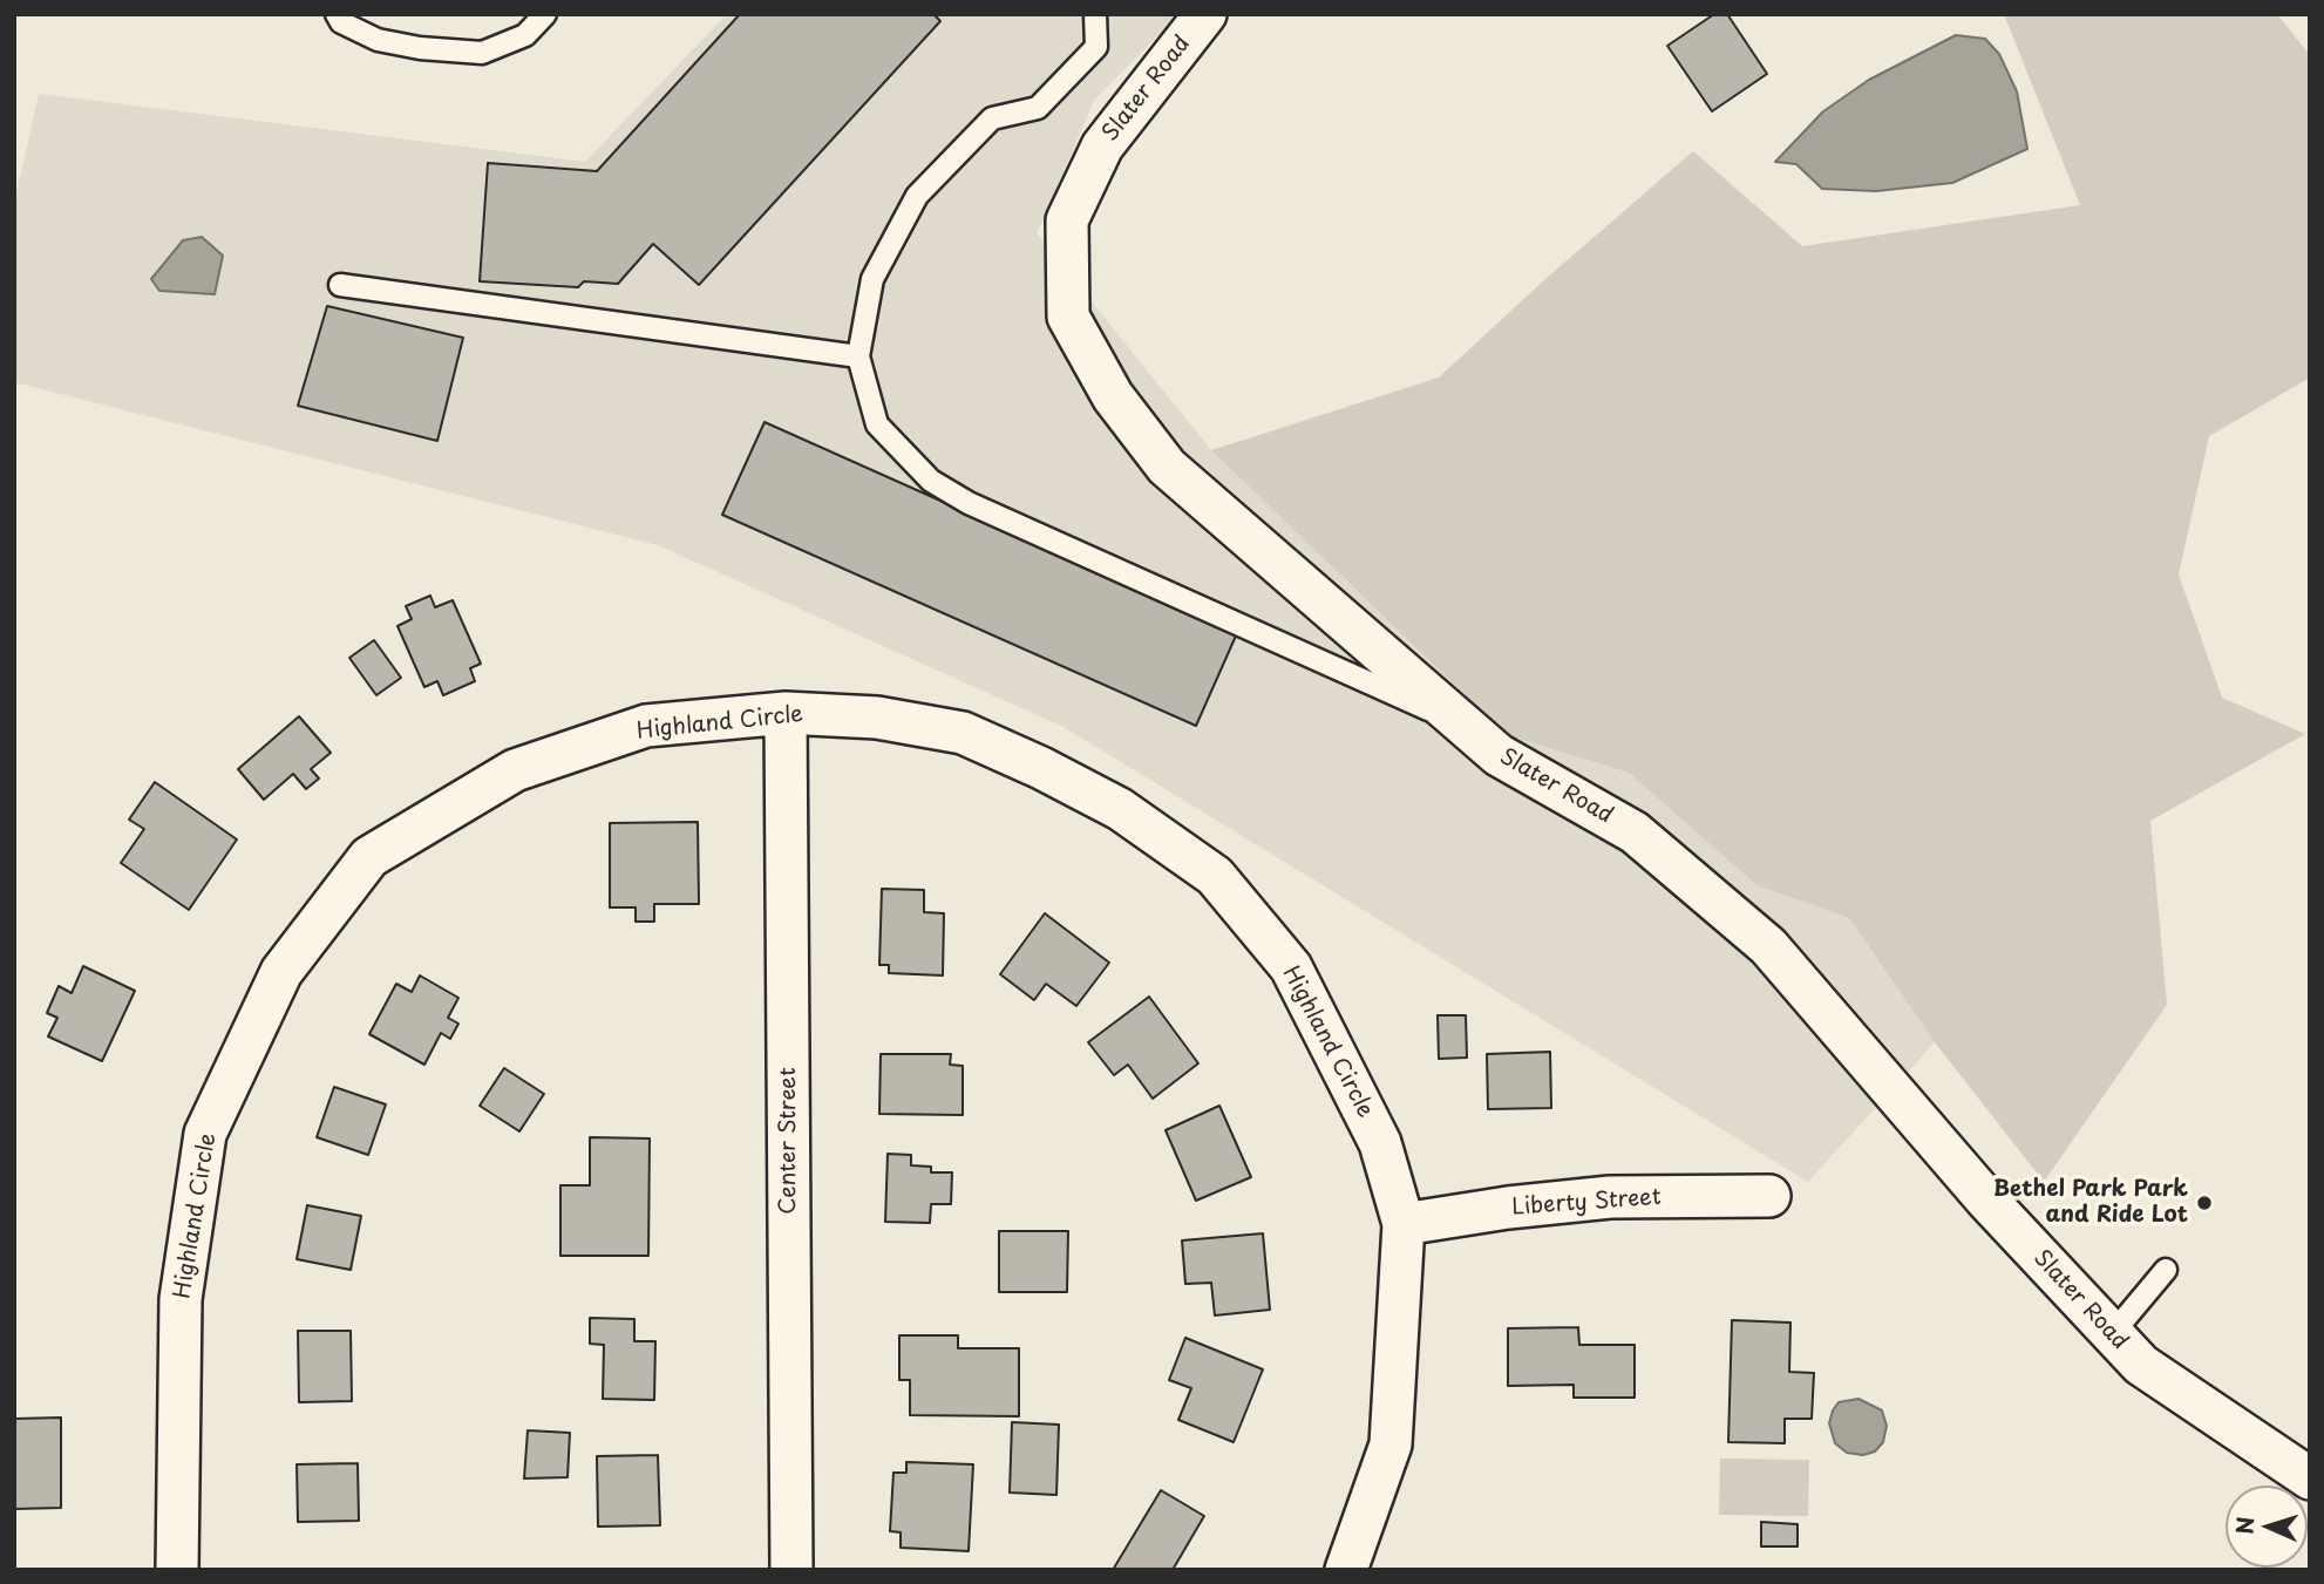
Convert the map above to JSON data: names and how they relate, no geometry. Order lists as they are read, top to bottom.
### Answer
{
  "streets": {
    "street": [
      "Slater Road",
      "Highland Circle",
      "Center Street",
      "Liberty Street"
    ]
  },
  "crossings": [
    ["Highland Circle", "Center Street"],
    ["Highland Circle", "Liberty Street"]
  ],
  "places": ["Bethel Park Park and Ride Lot"],
  "north": "left"
}
